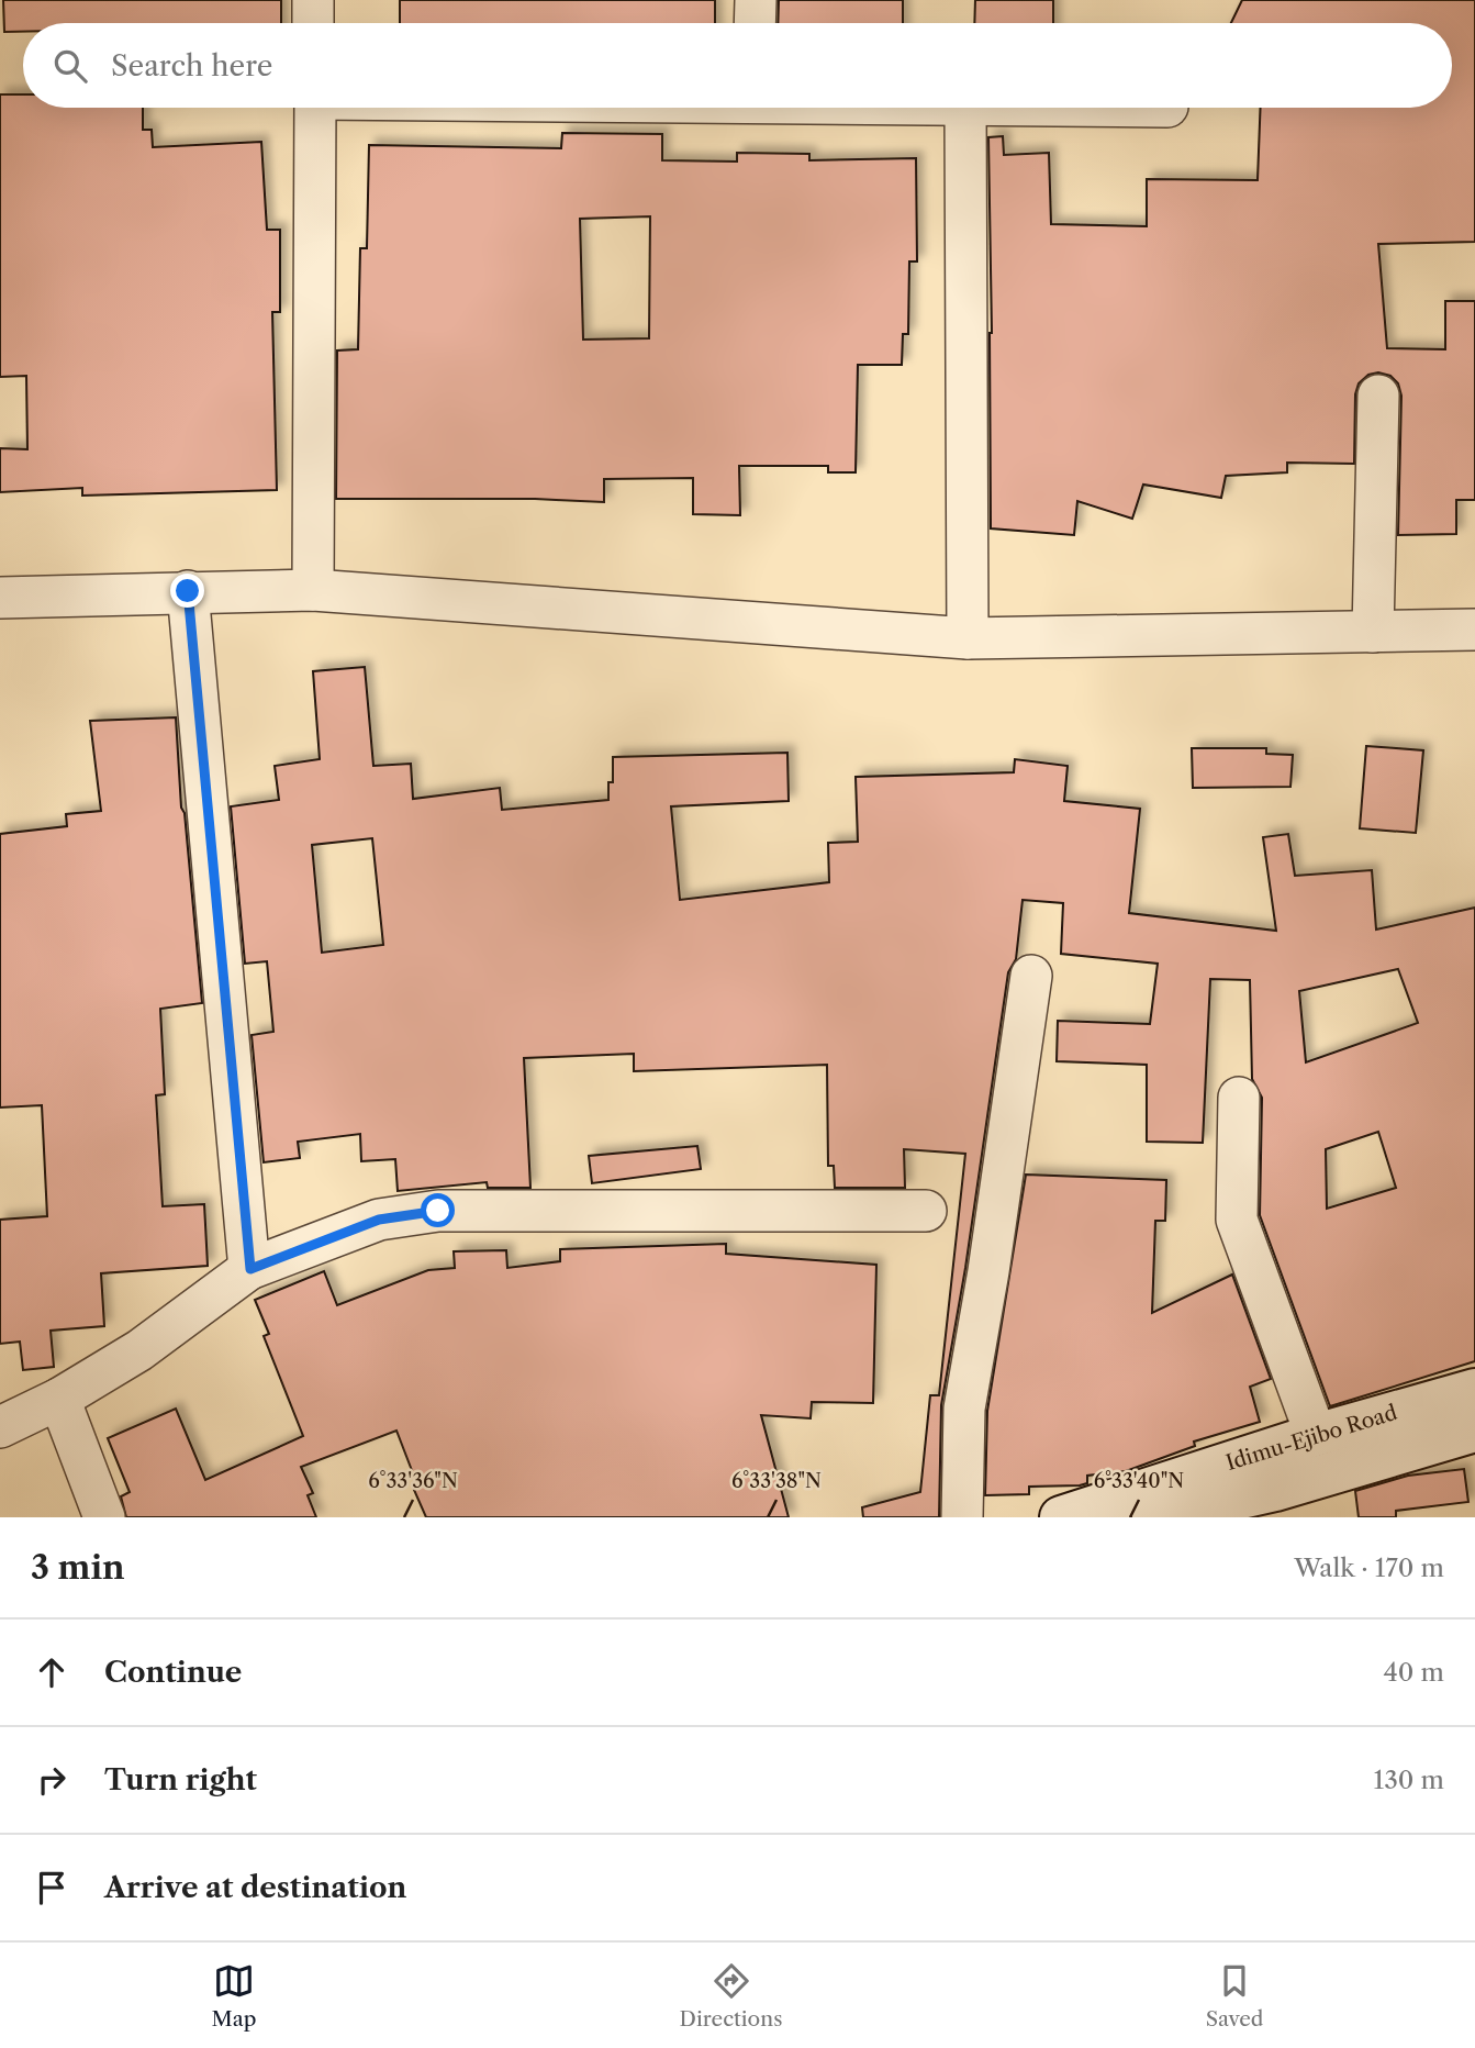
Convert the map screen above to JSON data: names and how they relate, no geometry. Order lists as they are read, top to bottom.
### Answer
{
  "streets": {
    "main road": ["Idimu-Ejibo Road"]
  },
  "page": {
    "search": "Search here",
    "heading": ["3 min", "Walk · 170 m"],
    "list": [
      ["Continue", "40 m"],
      ["Turn right", "130 m"],
      "Arrive at destination"
    ],
    "nav": ["Map", "Directions", "Saved"]
  },
  "coordinates": ["6°33'36\"N", "6°33'38\"N", "6°33'40\"N"]
}
